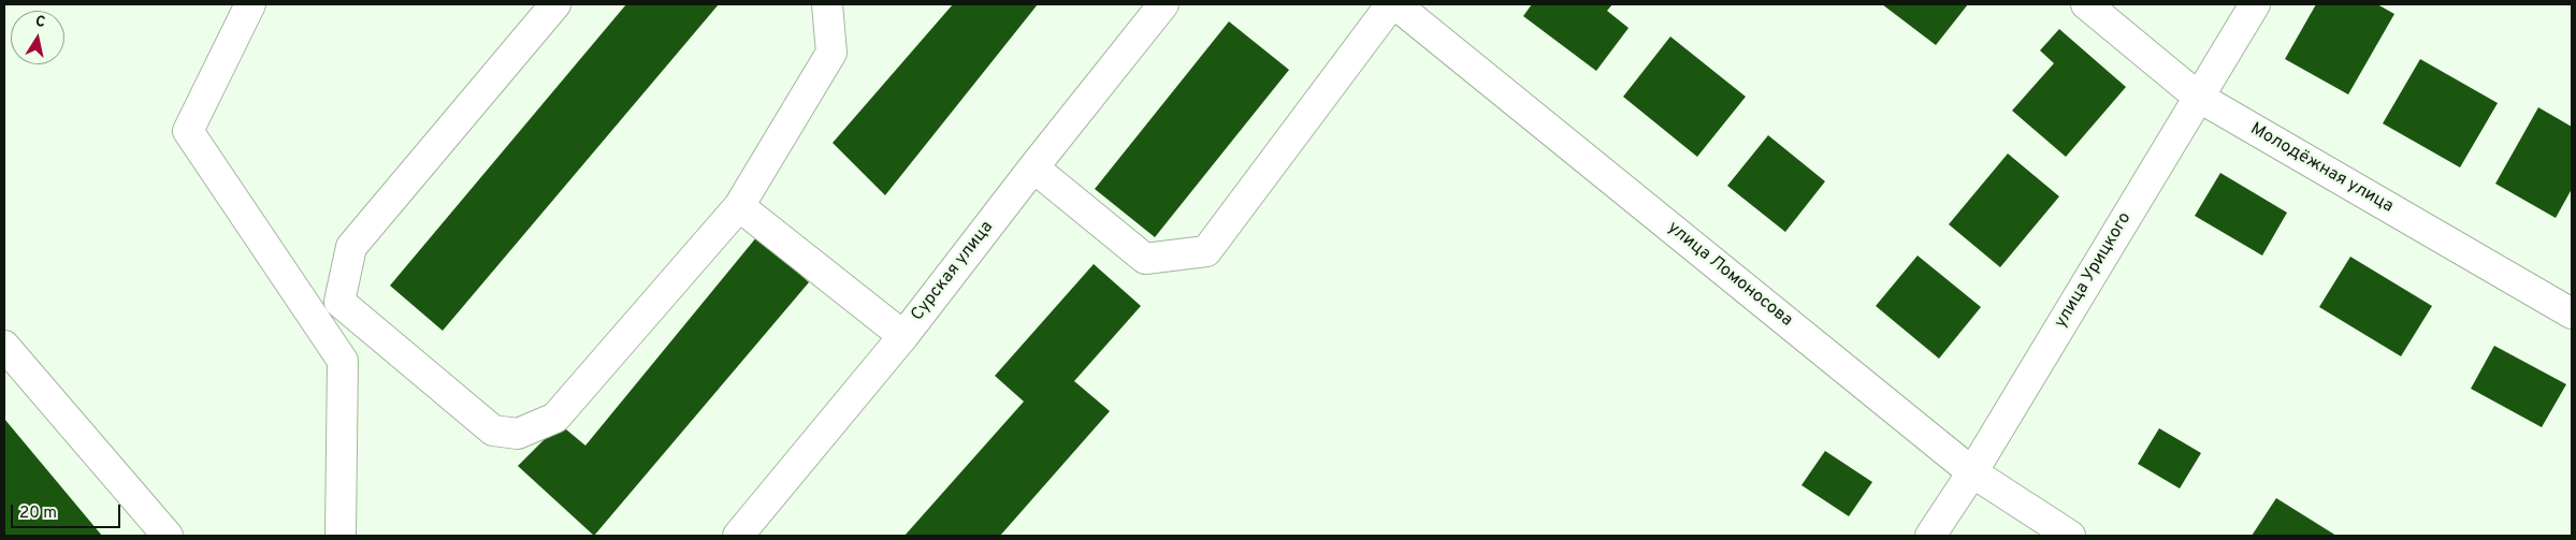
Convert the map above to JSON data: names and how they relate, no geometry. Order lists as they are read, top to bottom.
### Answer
{
  "streets": {
    "street": [
      "Молодёжная улица",
      "улица Урицкого",
      "Сурская улица",
      "улица Ломоносова"
    ]
  },
  "crossings": [
    ["Молодёжная улица", "улица Урицкого"],
    ["улица Урицкого", "улица Ломоносова"]
  ],
  "scale_bar": "20 m",
  "north": "top"
}
